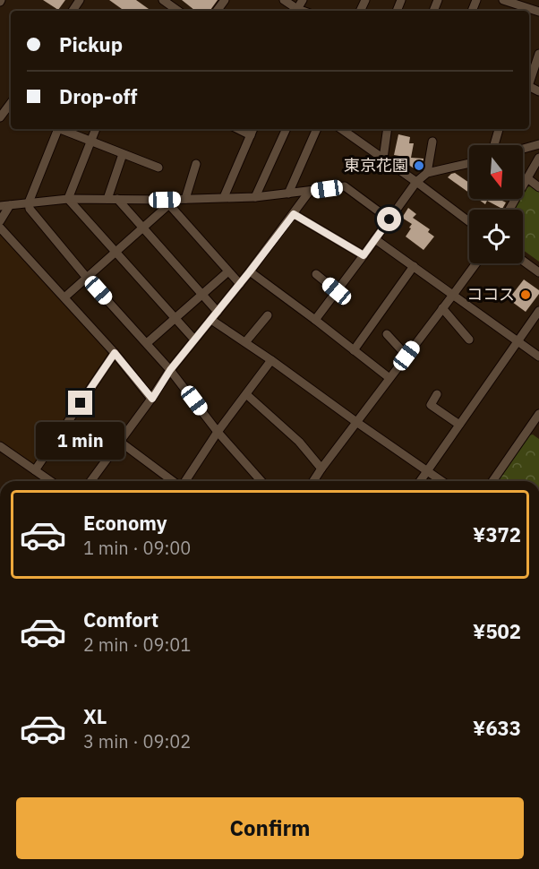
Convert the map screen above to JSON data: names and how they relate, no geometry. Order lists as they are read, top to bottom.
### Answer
{
  "places": ["東京花園", "ココス"],
  "north": "bottom",
  "page": {
    "banner": ["Pickup", "Drop-off"],
    "bubble": "1 min",
    "list": [
      {
        "name": "Economy",
        "note": "1 min · 09:00",
        "value": "¥372"
      },
      {
        "name": "Comfort",
        "note": "2 min · 09:01",
        "value": "¥502"
      },
      {
        "name": "XL",
        "note": "3 min · 09:02",
        "value": "¥633"
      }
    ],
    "buttons": "Confirm"
  }
}
